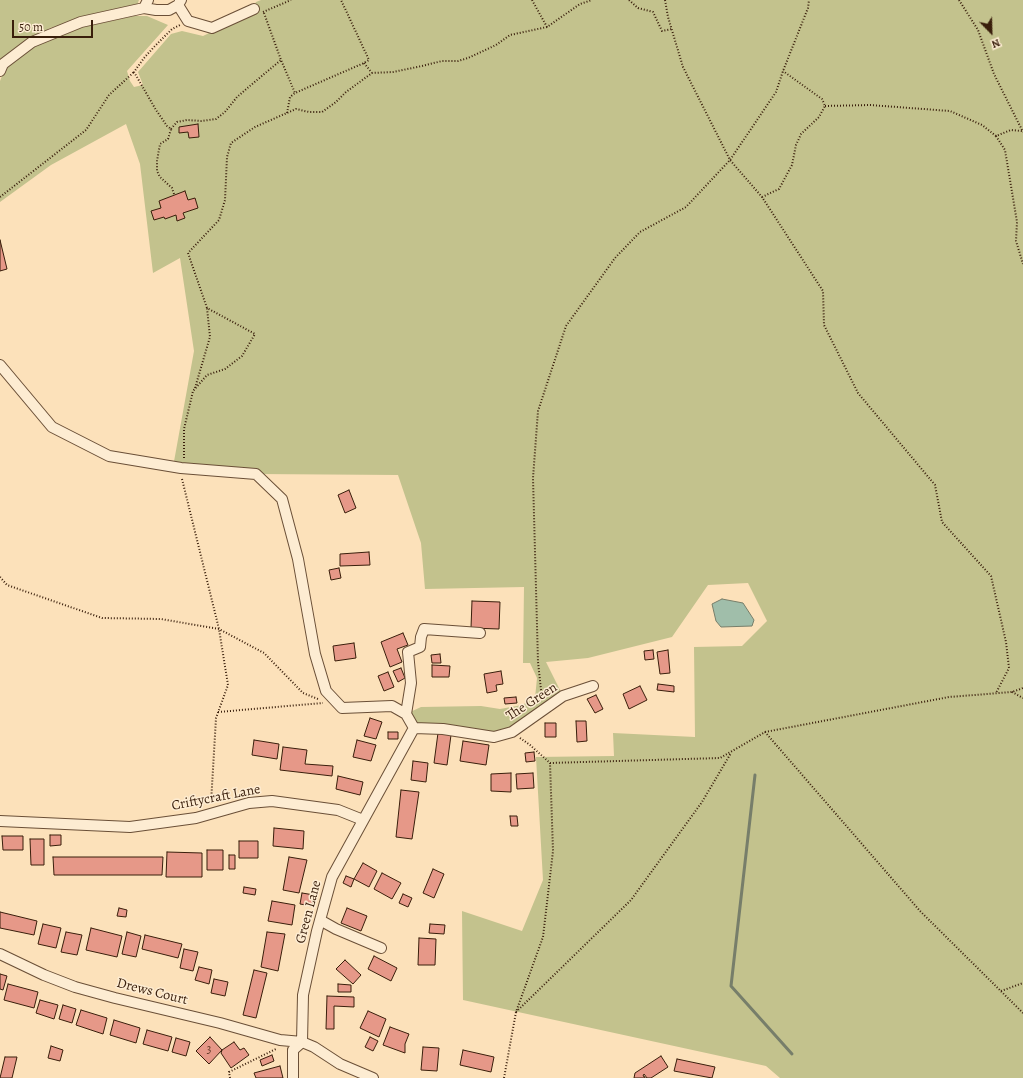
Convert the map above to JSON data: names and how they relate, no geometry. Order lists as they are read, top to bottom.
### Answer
{
  "streets": {
    "street": [
      "The Green",
      "Criftycraft Lane",
      "Green Lane",
      "Drews Court"
    ]
  },
  "crossings": [
    ["The Green", "Green Lane"],
    ["Criftycraft Lane", "Green Lane"],
    ["Green Lane", "Drews Court"]
  ],
  "house_numbers": ["3"],
  "scale_bar": "50 m",
  "north": "bottom right"
}
